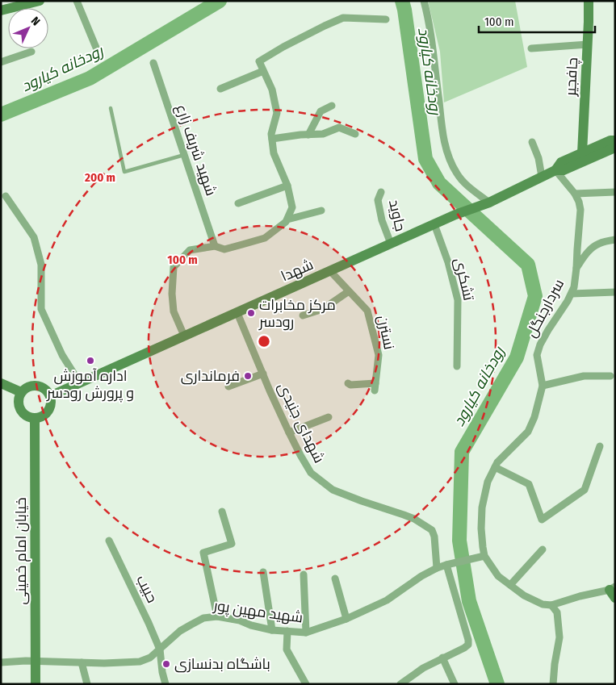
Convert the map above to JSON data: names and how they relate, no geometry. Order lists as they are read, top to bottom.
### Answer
{
  "streets": {
    "main road": ["چافجیر", "شهدا", "خیابان امام خمینی"],
    "street": [
      "شهید شریف زارع",
      "جاوید",
      "تشکری",
      "سردارجنگل",
      "نسترن",
      "شهدای جنیدی",
      "حبیب",
      "شهید مهین پور"
    ]
  },
  "crossings": [
    ["چافجیر", "شهدا"],
    ["جاوید", "شهدا"],
    ["شهدا", "تشکری"],
    ["شهدا", "سردارجنگل"],
    ["شهدا", "نسترن"],
    ["شهدا", "شهدای جنیدی"],
    ["شهدا", "خیابان امام خمینی"],
    ["سردارجنگل", "شهید مهین پور"],
    ["شهدای جنیدی", "شهید مهین پور"],
    ["خیابان امام خمینی", "شهید مهین پور"],
    ["حبیب", "شهید مهین پور"]
  ],
  "water": ["رودخانه کیارود"],
  "places": [
    "مرکز مخابرات رودسر",
    "اداره آموزش و پرورش رودسر",
    "فرماندارى",
    "باشگاه بدنسازى"
  ],
  "scale_bar": "100 m",
  "north": "top right",
  "rings": ["200 m", "100 m"]
}
